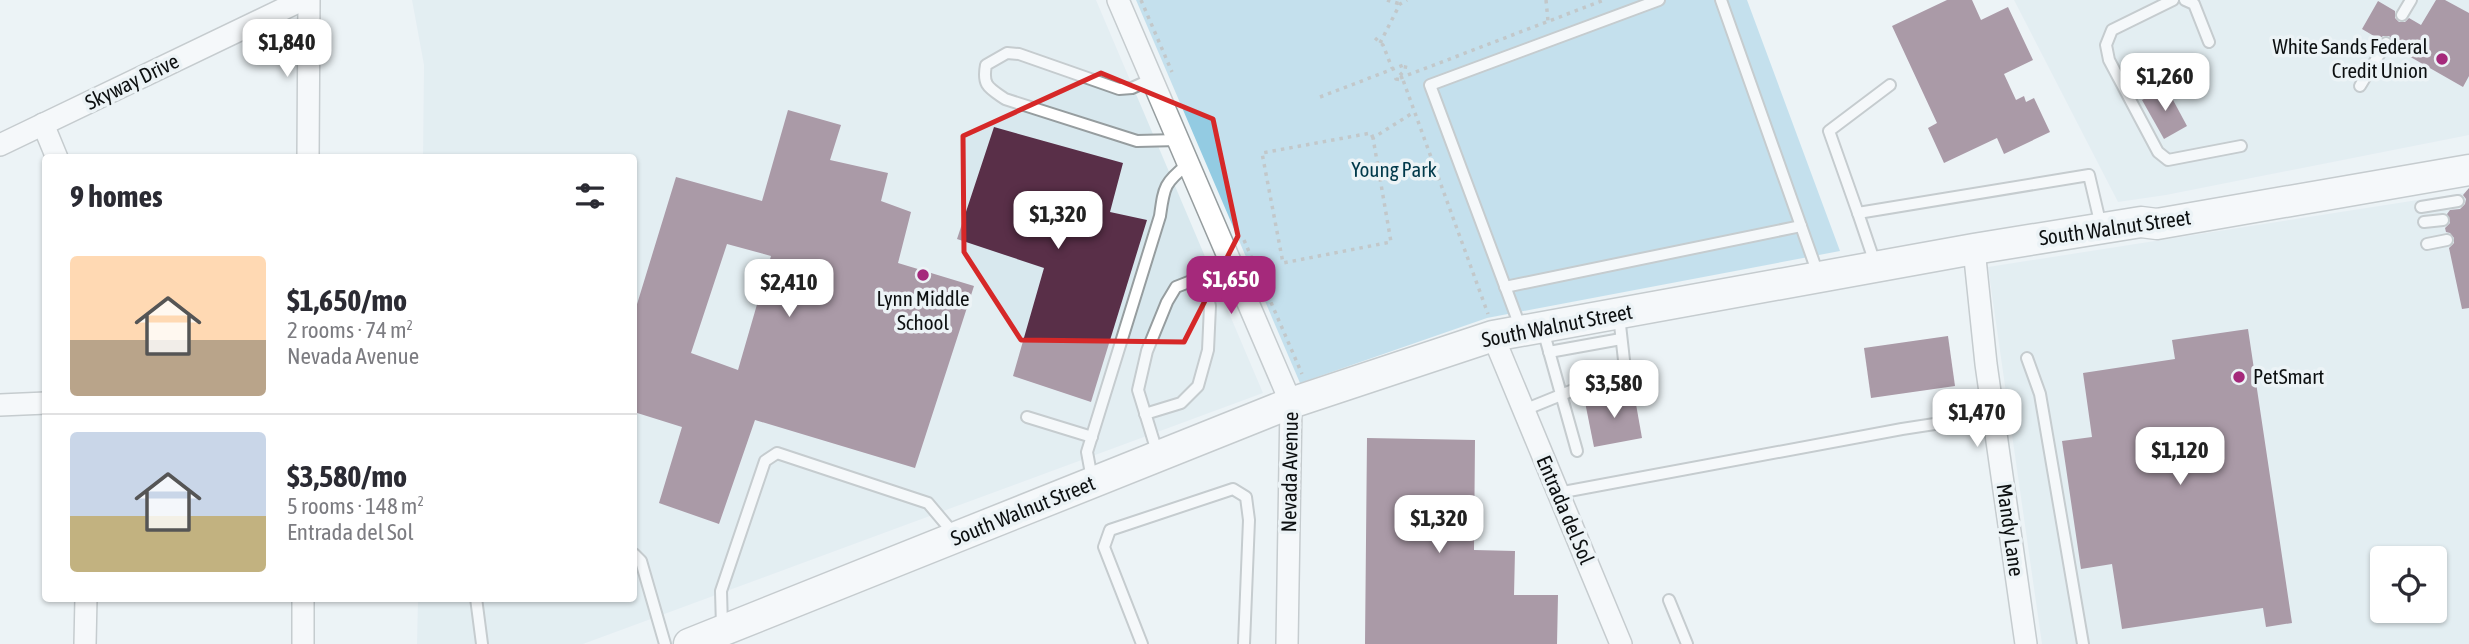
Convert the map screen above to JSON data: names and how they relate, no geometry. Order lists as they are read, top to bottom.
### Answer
{
  "streets": {
    "street": [
      "Skyway Drive",
      "South Walnut Street",
      "Nevada Avenue",
      "Entrada del Sol",
      "Mandy Lane"
    ]
  },
  "crossings": [
    ["South Walnut Street", "Nevada Avenue"],
    ["South Walnut Street", "Entrada del Sol"],
    ["South Walnut Street", "Mandy Lane"]
  ],
  "parks": ["Young Park"],
  "places": ["White Sands Federal Credit Union", "Lynn Middle School", "PetSmart"],
  "page": {
    "price": [
      "$1,840",
      "$1,260",
      "$1,320",
      "$1,650",
      "$2,410",
      "$3,580",
      "$1,470",
      "$1,120",
      "$1,320"
    ],
    "heading": "9 homes",
    "list": [
      {
        "name": "$1,650/mo",
        "note": "2 rooms · 74 m² · Nevada Avenue"
      },
      {
        "name": "$3,580/mo",
        "note": "5 rooms · 148 m² · Entrada del Sol"
      }
    ]
  }
}
